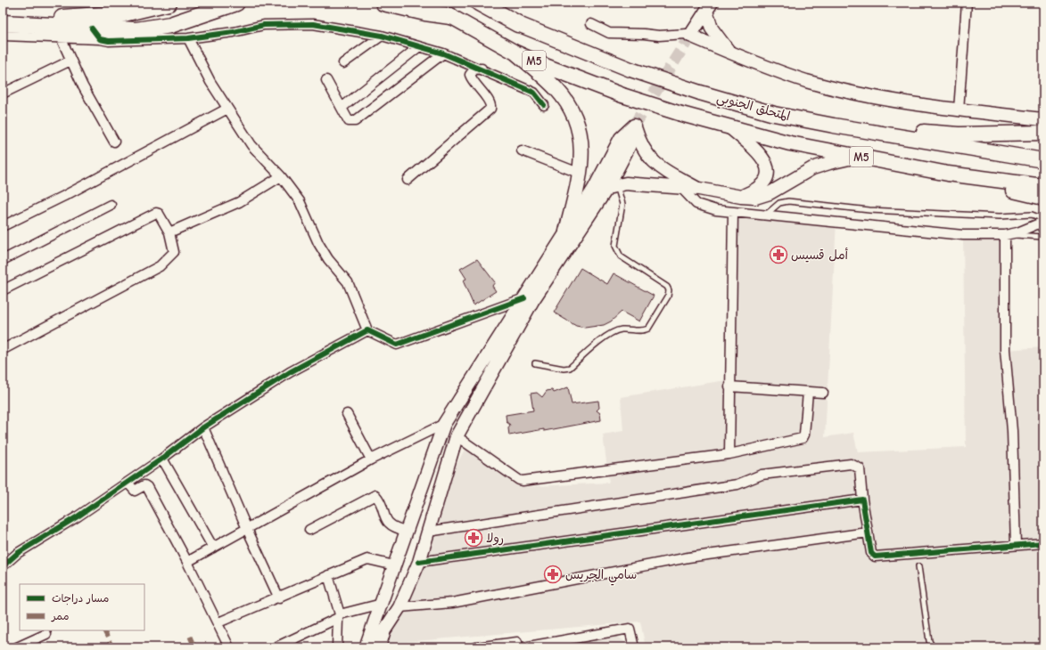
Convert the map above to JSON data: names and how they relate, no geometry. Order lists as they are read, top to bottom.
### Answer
{
  "streets": {
    "highway": ["M5", "المتحلق الجنوبي"]
  },
  "places": {
    "pharmacy": ["أمل قسيس", "رولا", "سامي الجريس"]
  },
  "legend": ["مسار دراجات", "ممر"]
}
